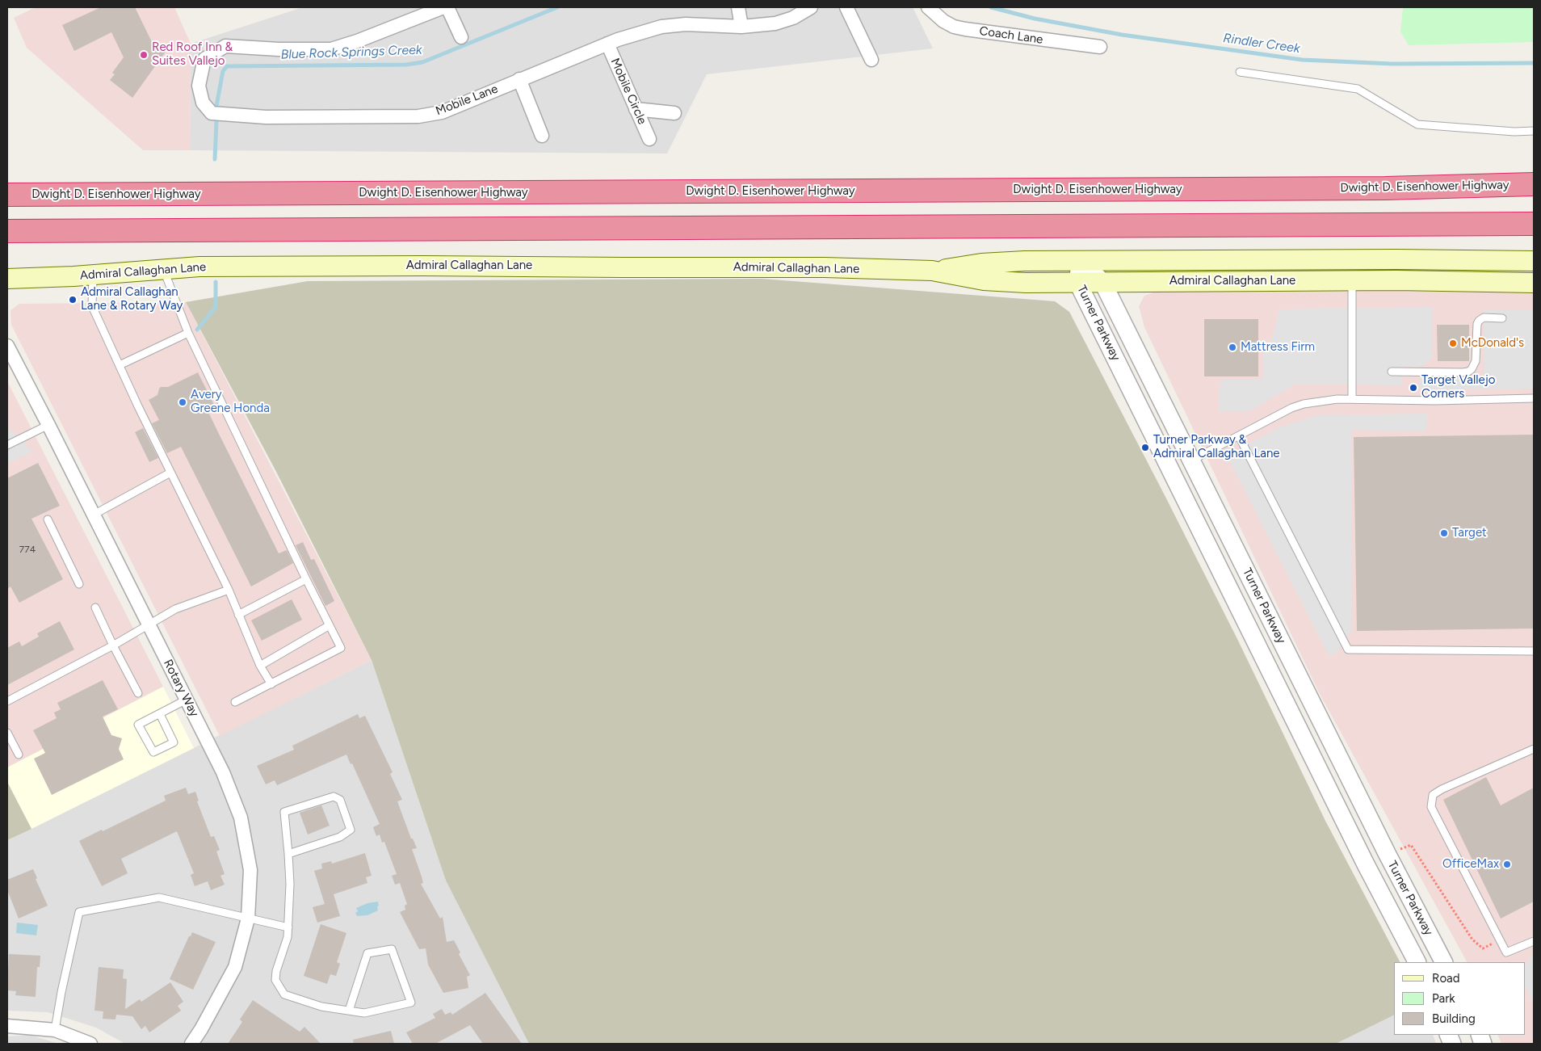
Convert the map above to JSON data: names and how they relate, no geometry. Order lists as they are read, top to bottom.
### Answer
{
  "streets": {
    "highway": ["Dwight D. Eisenhower Highway"],
    "main road": ["Admiral Callaghan Lane"],
    "street": [
      "Coach Lane",
      "Mobile Circle",
      "Mobile Lane",
      "Turner Parkway",
      "Rotary Way"
    ]
  },
  "crossings": [
    ["Mobile Circle", "Mobile Lane"],
    ["Admiral Callaghan Lane", "Turner Parkway"]
  ],
  "water": ["Rindler Creek", "Blue Rock Springs Creek"],
  "places": [
    "Red Roof Inn & Suites Vallejo",
    "Admiral Callaghan Lane & Rotary Way",
    "McDonald's",
    "Mattress Firm",
    "Target Vallejo Corners",
    "Avery Greene Honda",
    "Turner Parkway & Admiral Callaghan Lane",
    "Target",
    "OfficeMax"
  ],
  "house_numbers": ["774"],
  "legend": ["Road", "Park", "Building"]
}
